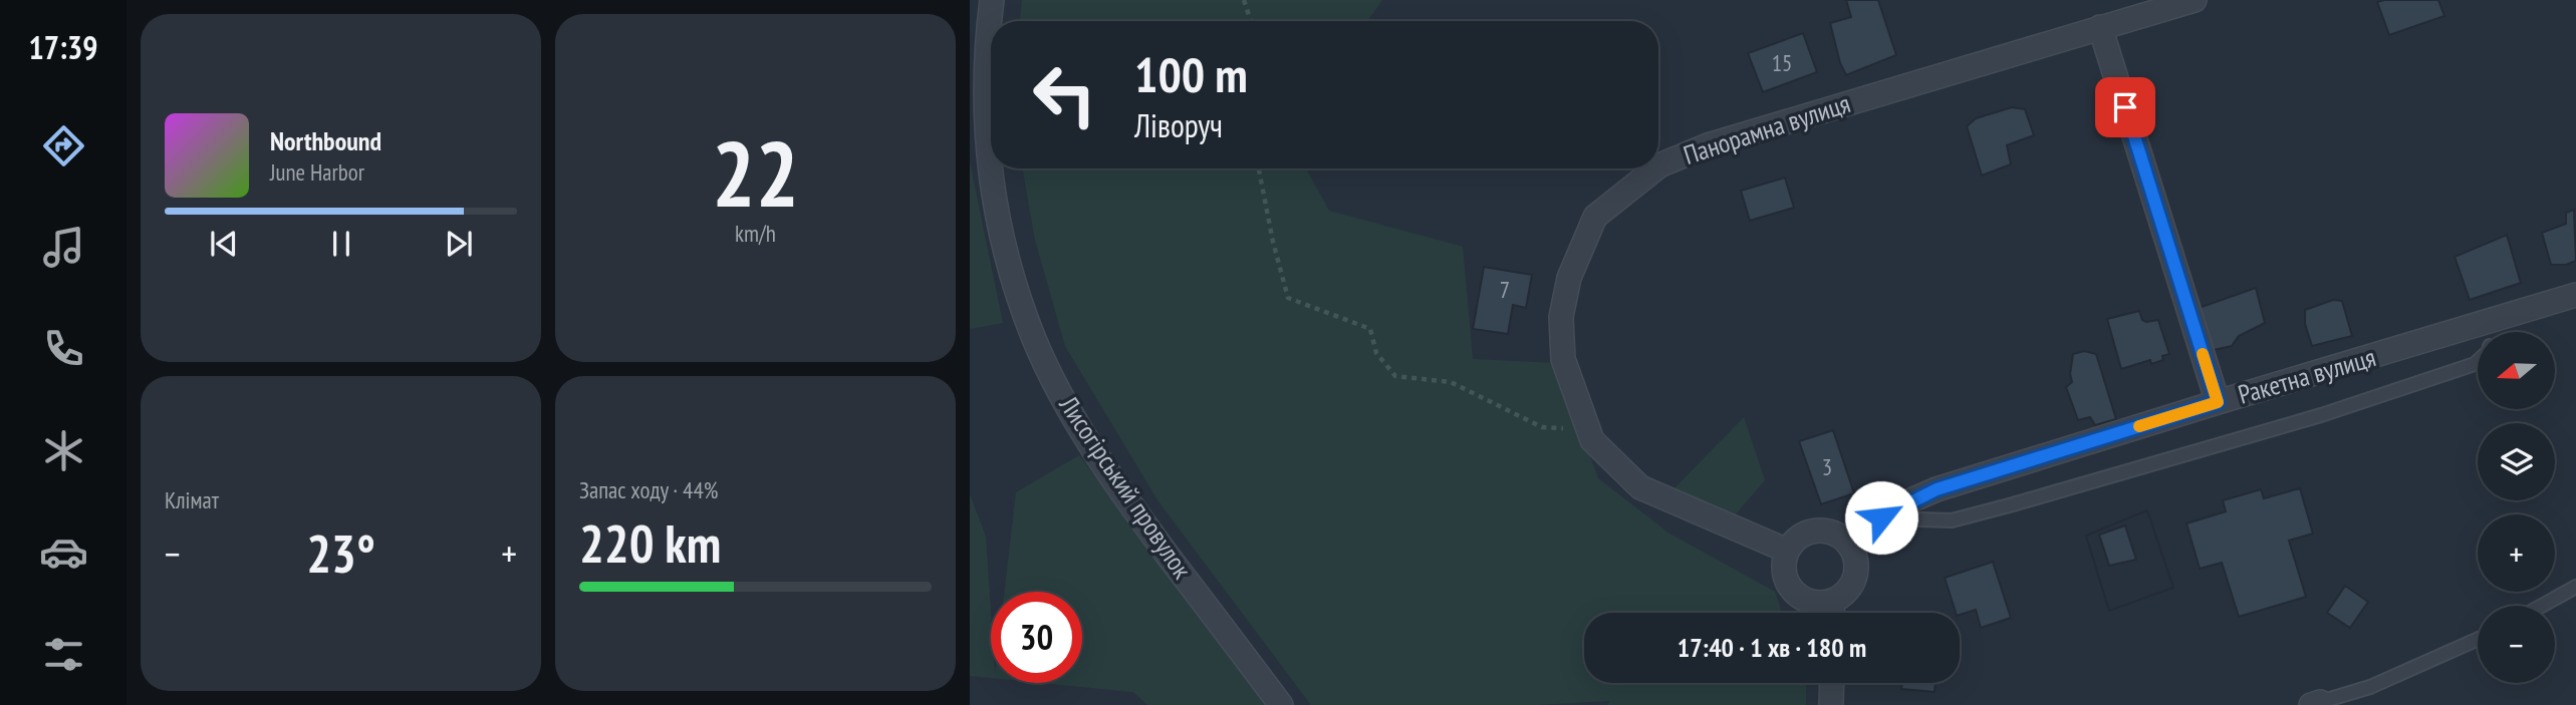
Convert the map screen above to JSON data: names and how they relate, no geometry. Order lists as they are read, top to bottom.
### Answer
{
  "streets": {
    "street": ["Панорамна вулиця", "Ракетна вулиця", "Лисогірський провулок"]
  },
  "crossings": [
    ["Панорамна вулиця", "Ракетна вулиця"]
  ],
  "house_numbers": ["15", "7", "3"],
  "north": "left",
  "page": {
    "tabs": "17:39",
    "tile": [
      ["22", "km/h"],
      "Клімат",
      ["Запас ходу · 44%", "220 km"]
    ],
    "turn": ["100 m", "Ліворуч"],
    "song": ["Northbound", "June Harbor"],
    "map_buttons": ["+", "−"],
    "heat": ["−", "23°", "+"],
    "limit": "30",
    "trip": "17:40 · 1 хв · 180 m"
  }
}
